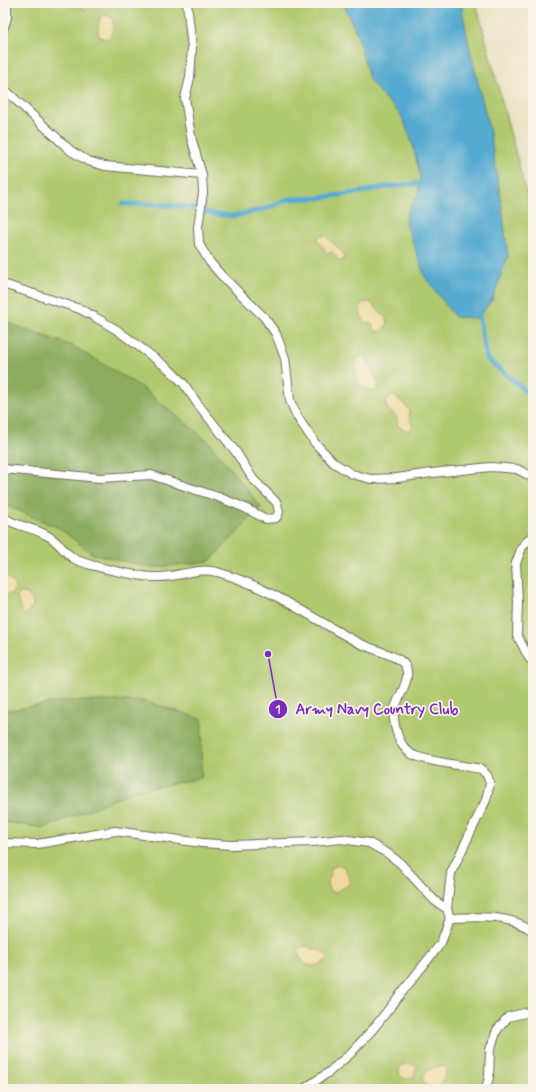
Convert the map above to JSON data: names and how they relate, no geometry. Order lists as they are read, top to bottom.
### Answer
{
  "places": ["Army Navy Country Club"]
}
